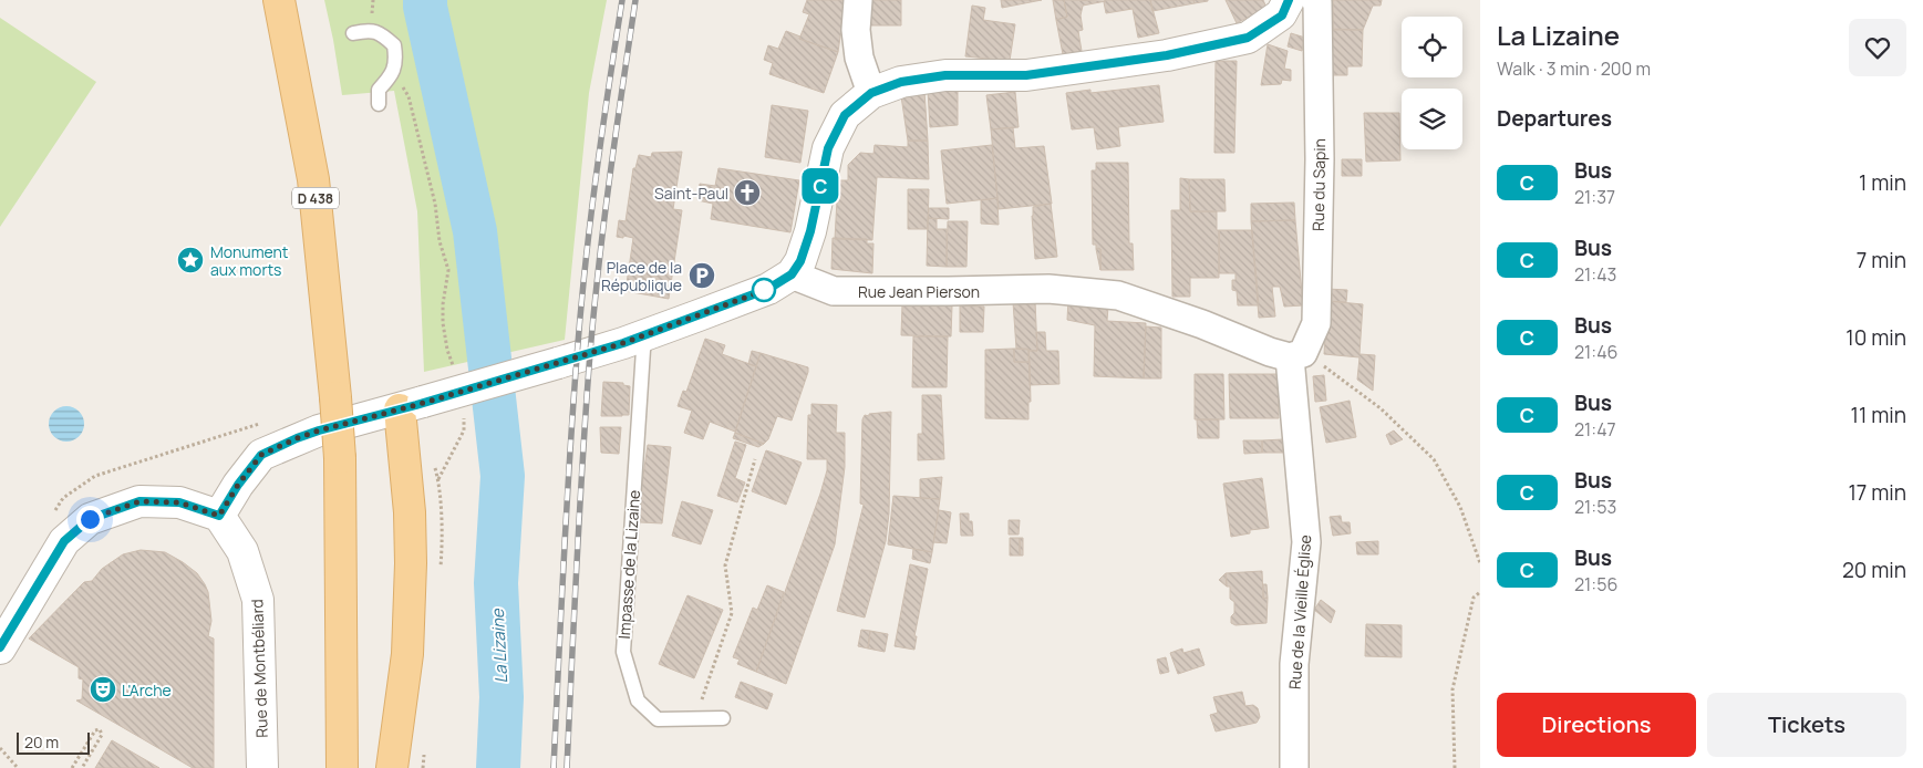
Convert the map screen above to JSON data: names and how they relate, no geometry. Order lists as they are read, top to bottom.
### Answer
{
  "streets": {
    "main road": ["D 438"],
    "street": [
      "Rue du Sapin",
      "Rue Jean Pierson",
      "Rue de la Vieille Église",
      "Rue de Montbéliard"
    ],
    "lane": ["Impasse de la Lizaine"]
  },
  "crossings": [
    ["Rue du Sapin", "Rue Jean Pierson"],
    ["Rue du Sapin", "Rue de la Vieille Église"],
    ["Rue Jean Pierson", "Rue de la Vieille Église"]
  ],
  "water": ["La Lizaine"],
  "places": {
    "church": ["Saint-Paul"],
    "place": ["Monument aux morts"],
    "parking": ["Place de la République"],
    "theatre": ["L'Arche"]
  },
  "lines": ["bus line C"],
  "scale_bar": "20 m",
  "page": {
    "on_map": "C",
    "heading": [
      ["La Lizaine", "Walk · 3 min · 200 m"],
      "Departures"
    ],
    "list": [
      {
        "mark": "C",
        "name": "Bus",
        "note": "21:37",
        "value": "1 min"
      },
      {
        "mark": "C",
        "name": "Bus",
        "note": "21:43",
        "value": "7 min"
      },
      {
        "mark": "C",
        "name": "Bus",
        "note": "21:46",
        "value": "10 min"
      },
      {
        "mark": "C",
        "name": "Bus",
        "note": "21:47",
        "value": "11 min"
      },
      {
        "mark": "C",
        "name": "Bus",
        "note": "21:53",
        "value": "17 min"
      },
      {
        "mark": "C",
        "name": "Bus",
        "note": "21:56",
        "value": "20 min"
      }
    ],
    "buttons": ["Directions", "Tickets"],
    "scale": "20 m"
  }
}
